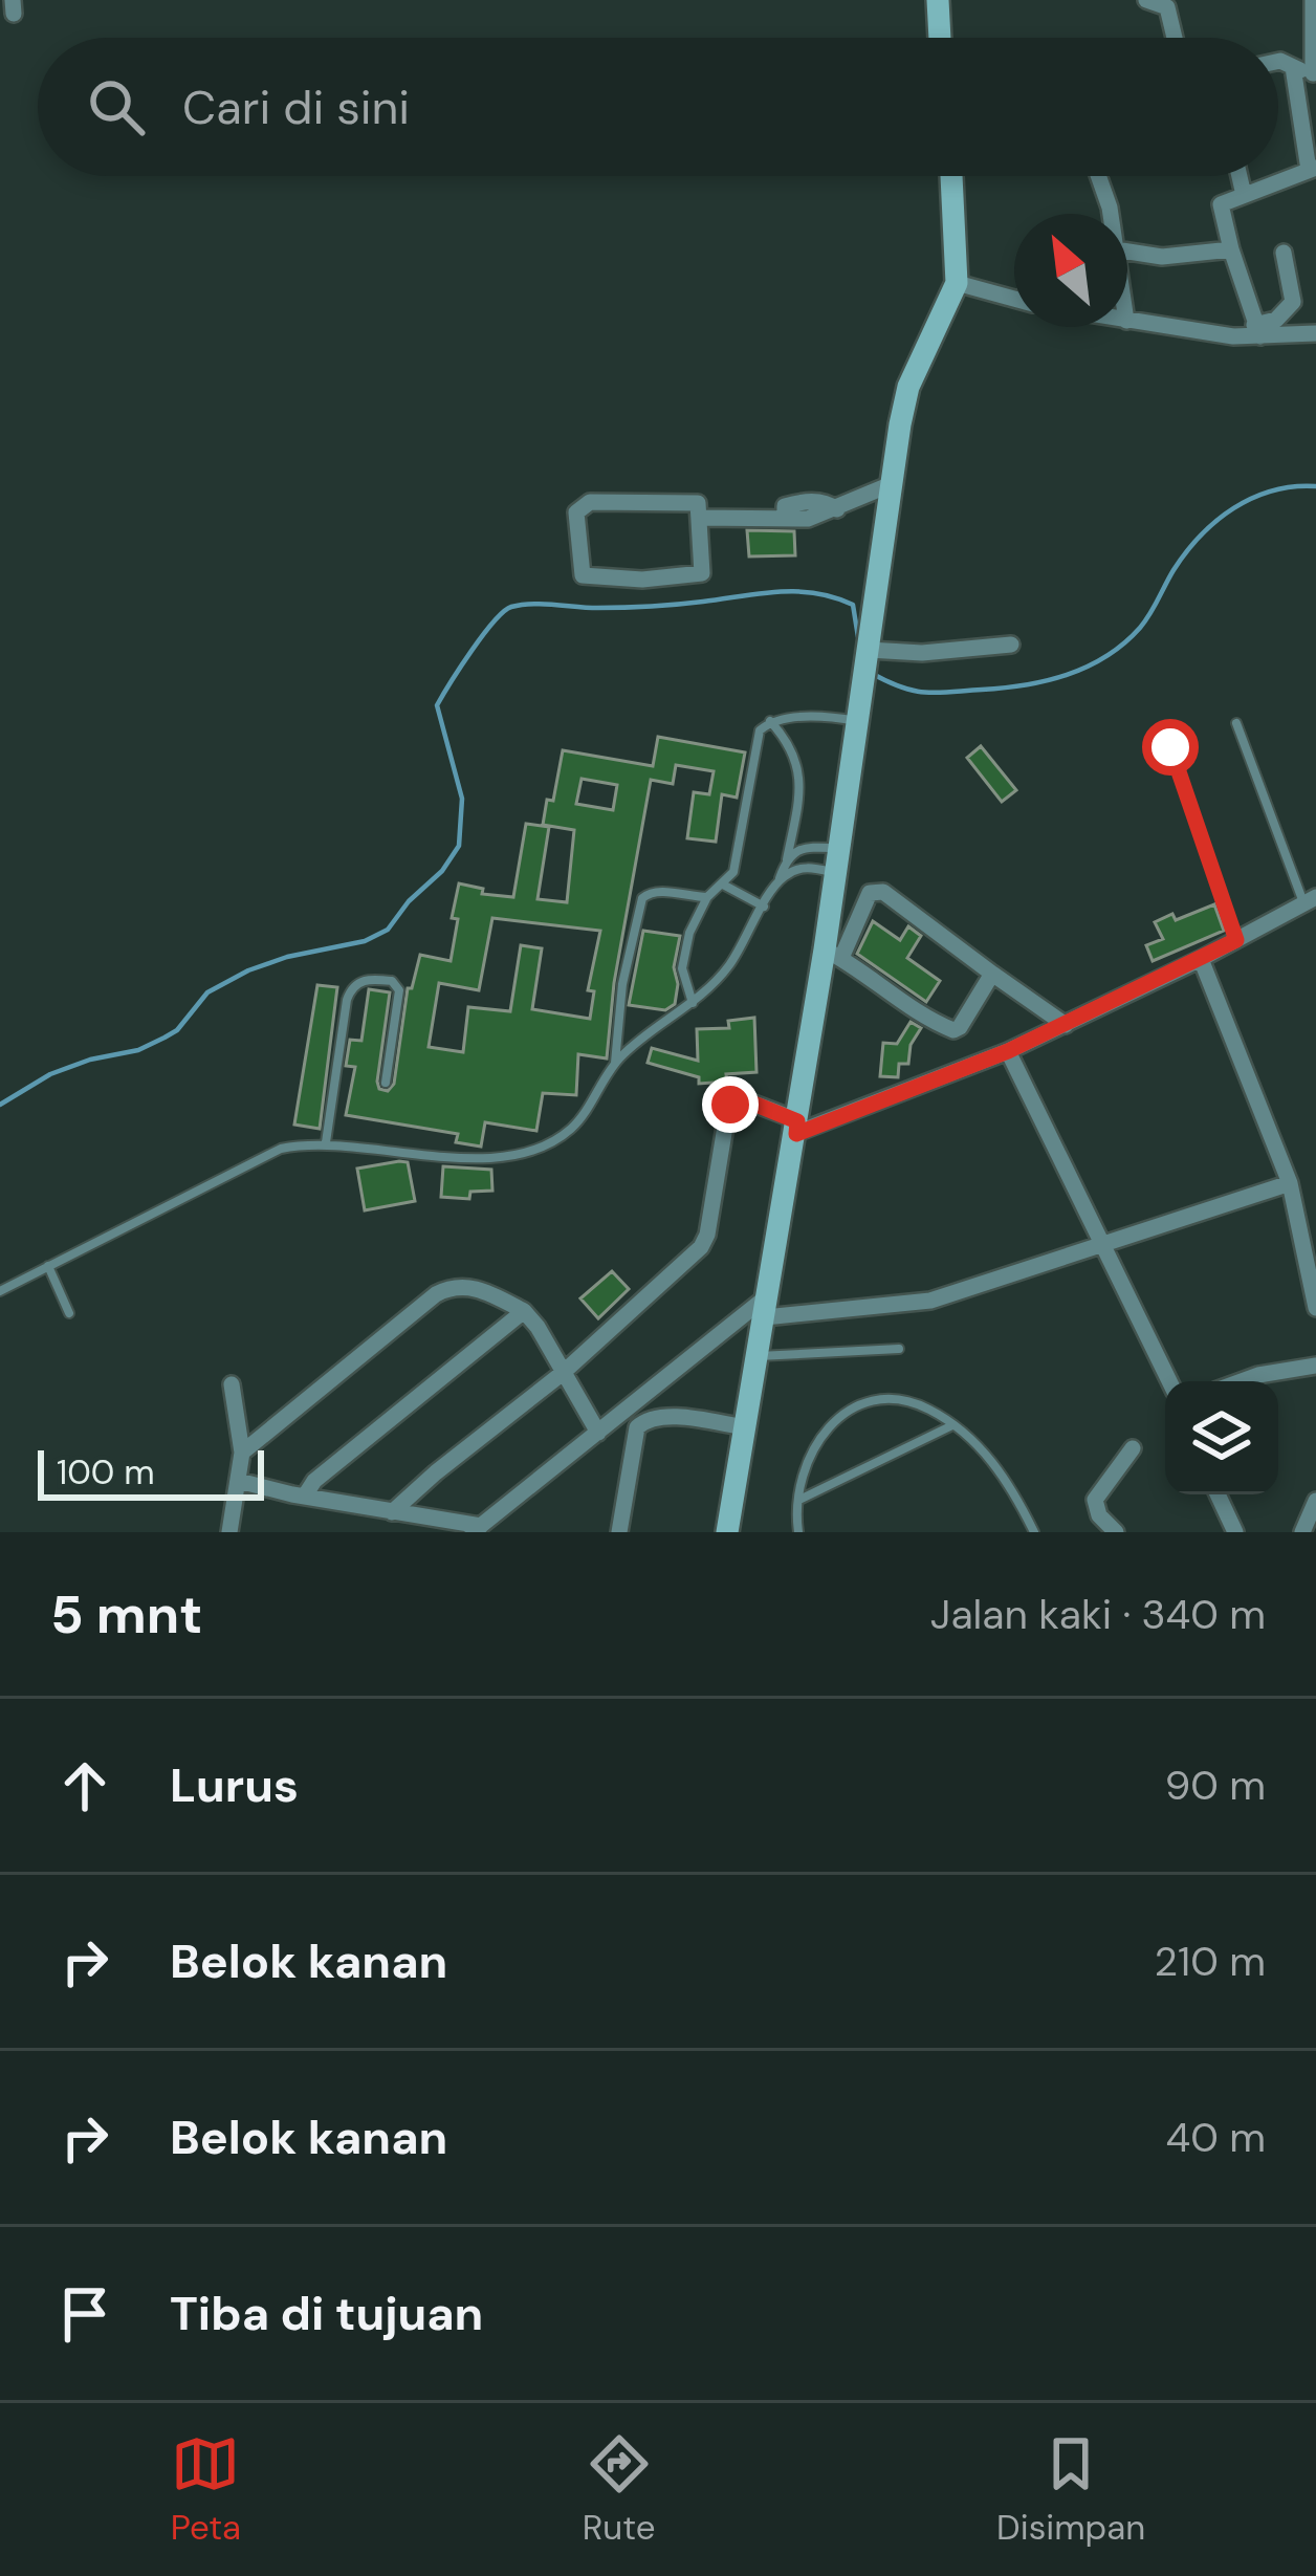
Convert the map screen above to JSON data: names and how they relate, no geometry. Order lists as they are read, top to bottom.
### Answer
{
  "scale_bar": "100 m",
  "north": "top left",
  "page": {
    "search": "Cari di sini",
    "scale": "100 m",
    "heading": ["5 mnt", "Jalan kaki · 340 m"],
    "list": [
      ["Lurus", "90 m"],
      ["Belok kanan", "210 m"],
      ["Belok kanan", "40 m"],
      "Tiba di tujuan"
    ],
    "nav": ["Peta", "Rute", "Disimpan"]
  }
}
